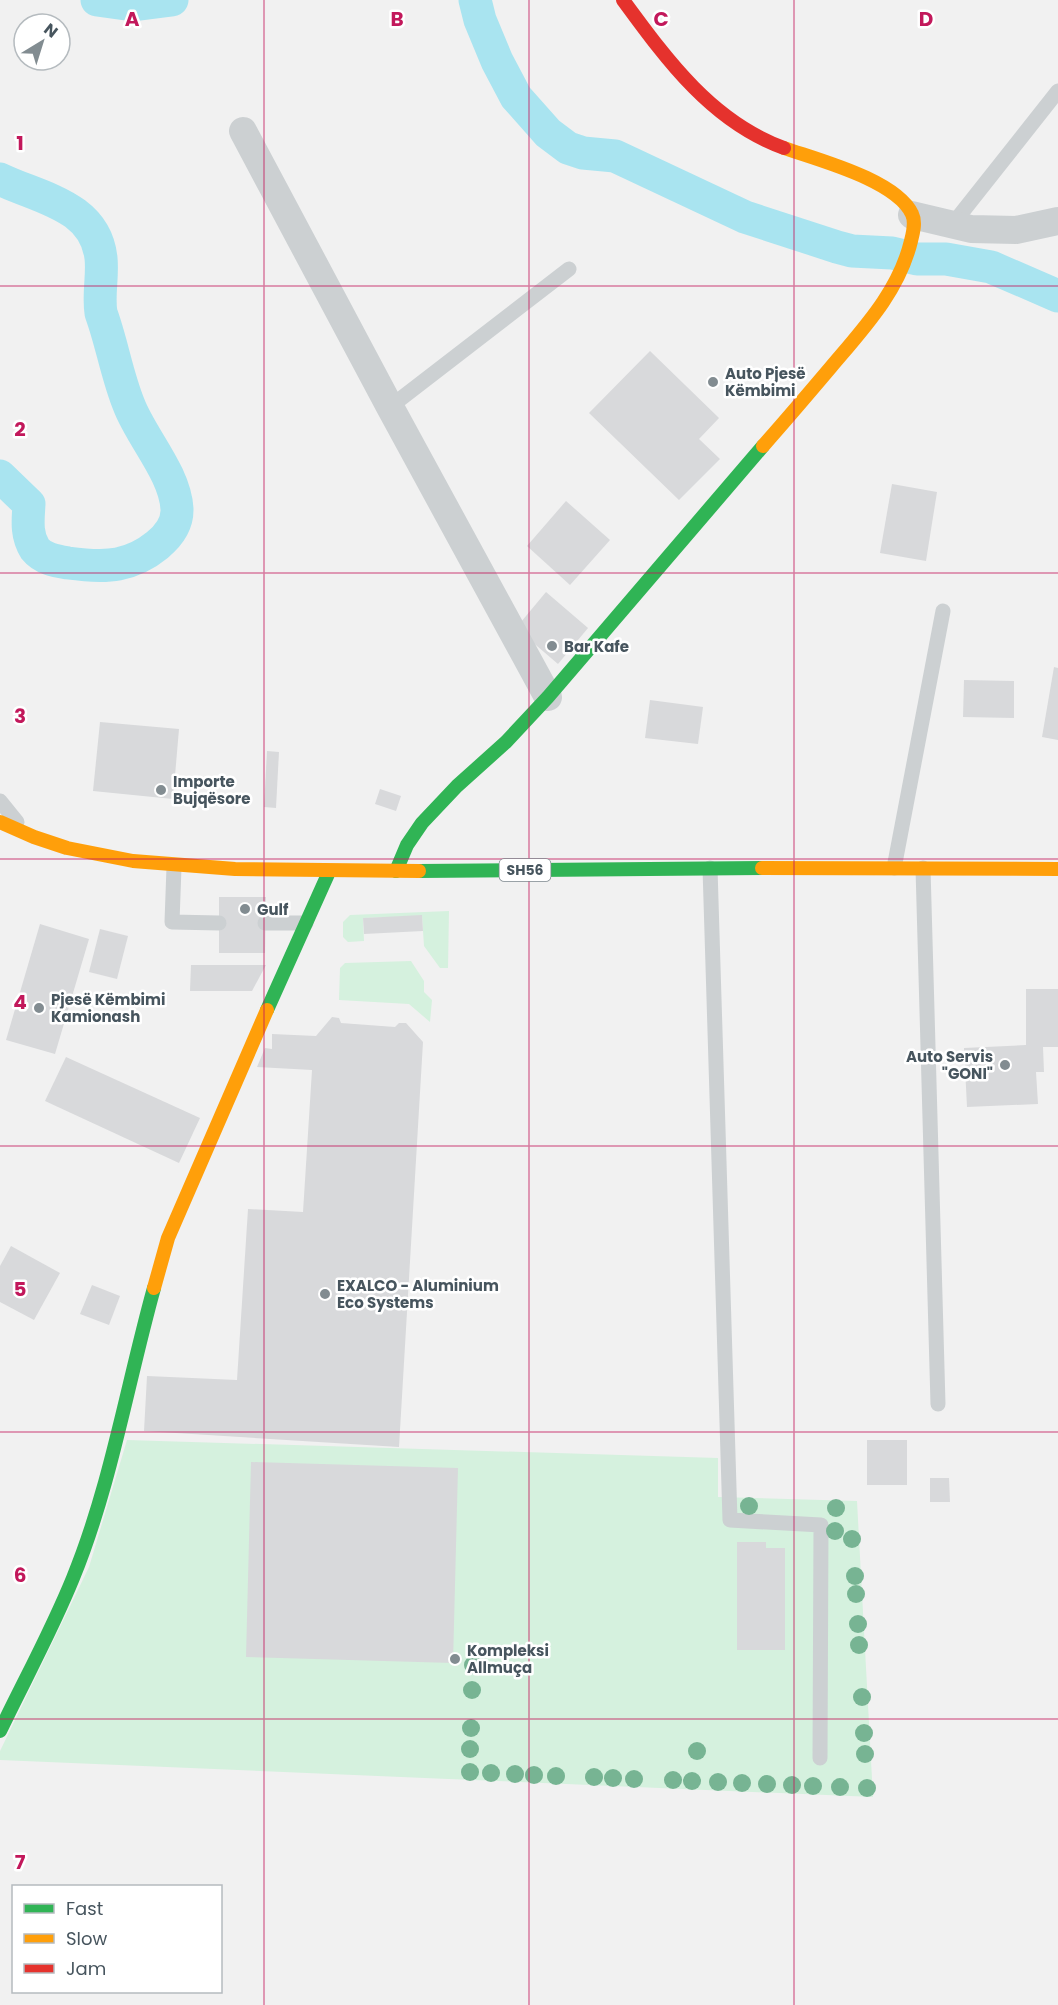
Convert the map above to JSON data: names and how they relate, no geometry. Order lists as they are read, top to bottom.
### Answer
{
  "streets": {
    "street": ["SH56"]
  },
  "places": [
    "Auto Pjesë Këmbimi",
    "Bar Kafe",
    "Importe Bujqësore",
    "Gulf",
    "Pjesë Këmbimi Kamionash",
    "Auto Servis \"GONI\"",
    "EXALCO - Aluminium Eco Systems",
    "Kompleksi Allmuça"
  ],
  "legend": ["Fast", "Slow", "Jam"],
  "north": "top right",
  "grid": {
    "columns": [
      "A",
      "B",
      "C",
      "D"
    ],
    "rows": [
      "1",
      "2",
      "3",
      "4",
      "5",
      "6",
      "7"
    ]
  }
}
